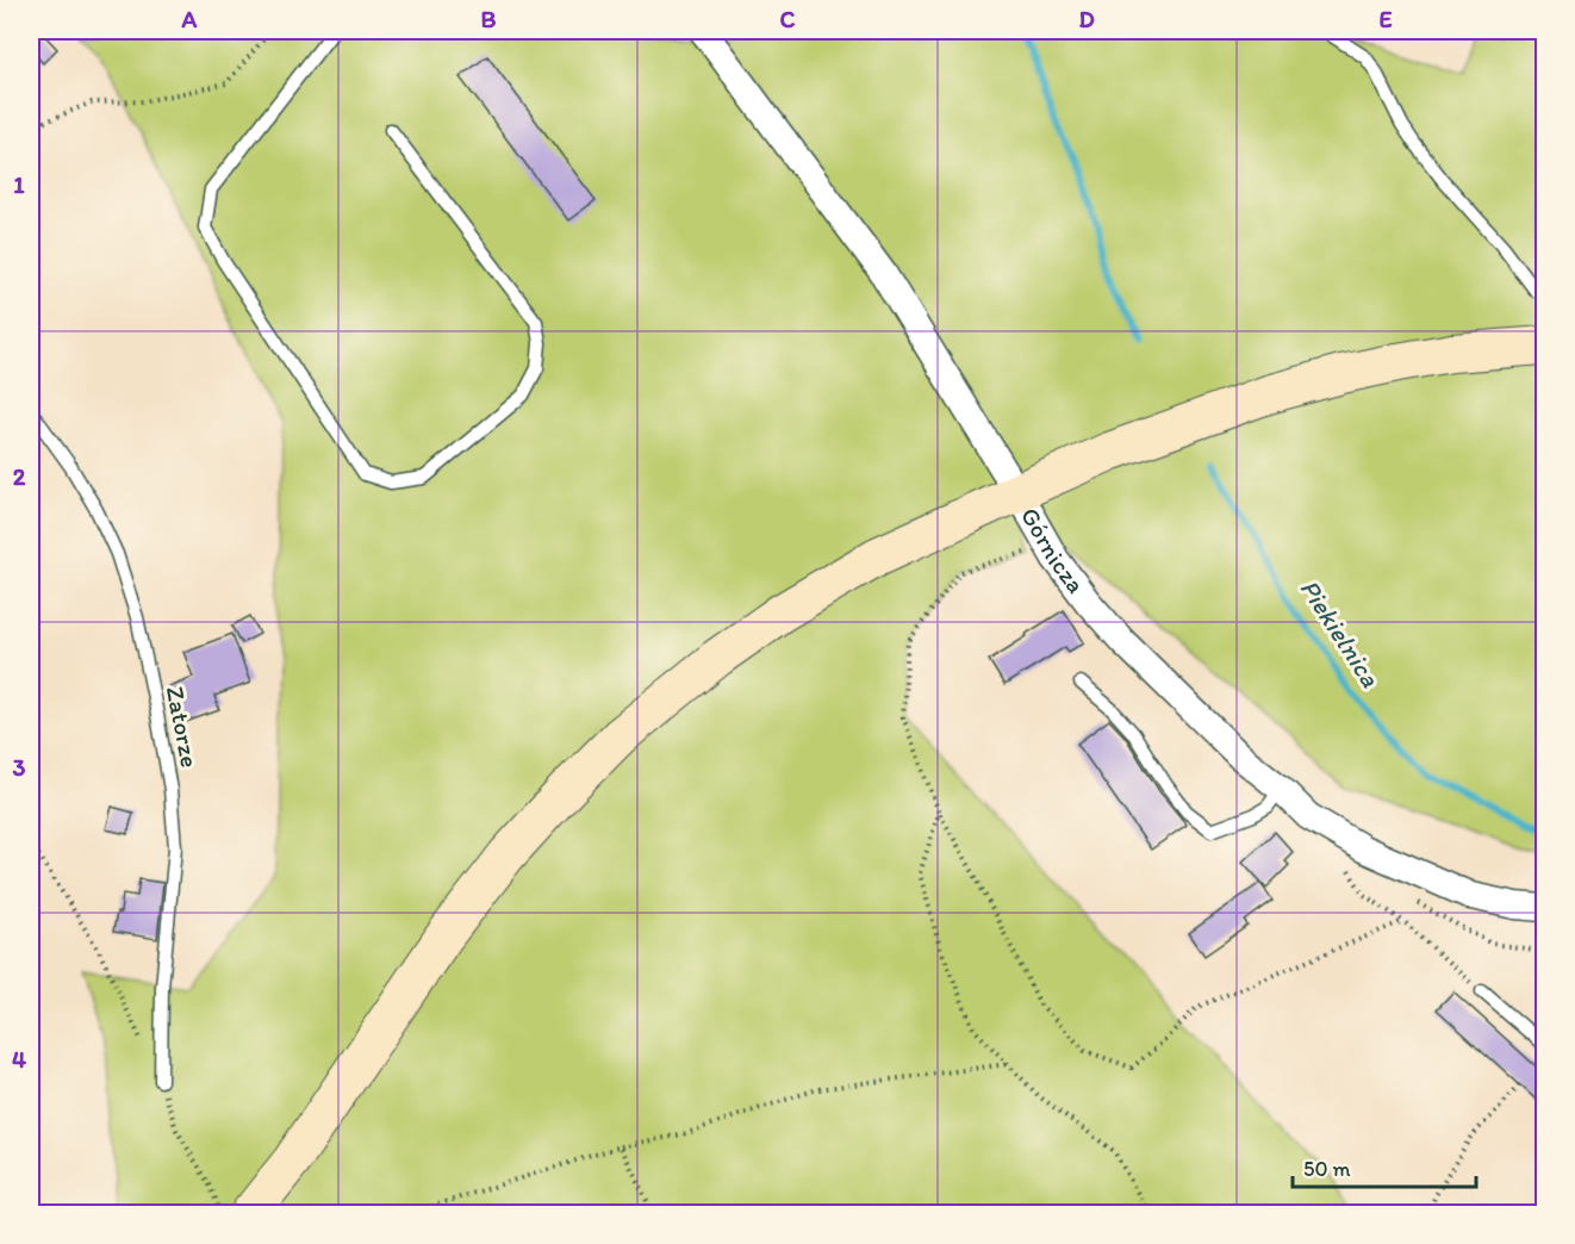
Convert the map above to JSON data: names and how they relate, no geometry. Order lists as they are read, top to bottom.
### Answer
{
  "streets": {
    "street": ["Górnicza"],
    "lane": ["Zatorze"]
  },
  "water": ["Piekielnica"],
  "scale_bar": "50 m",
  "grid": {
    "columns": [
      "A",
      "B",
      "C",
      "D",
      "E"
    ],
    "rows": [
      "1",
      "2",
      "3",
      "4"
    ]
  }
}
